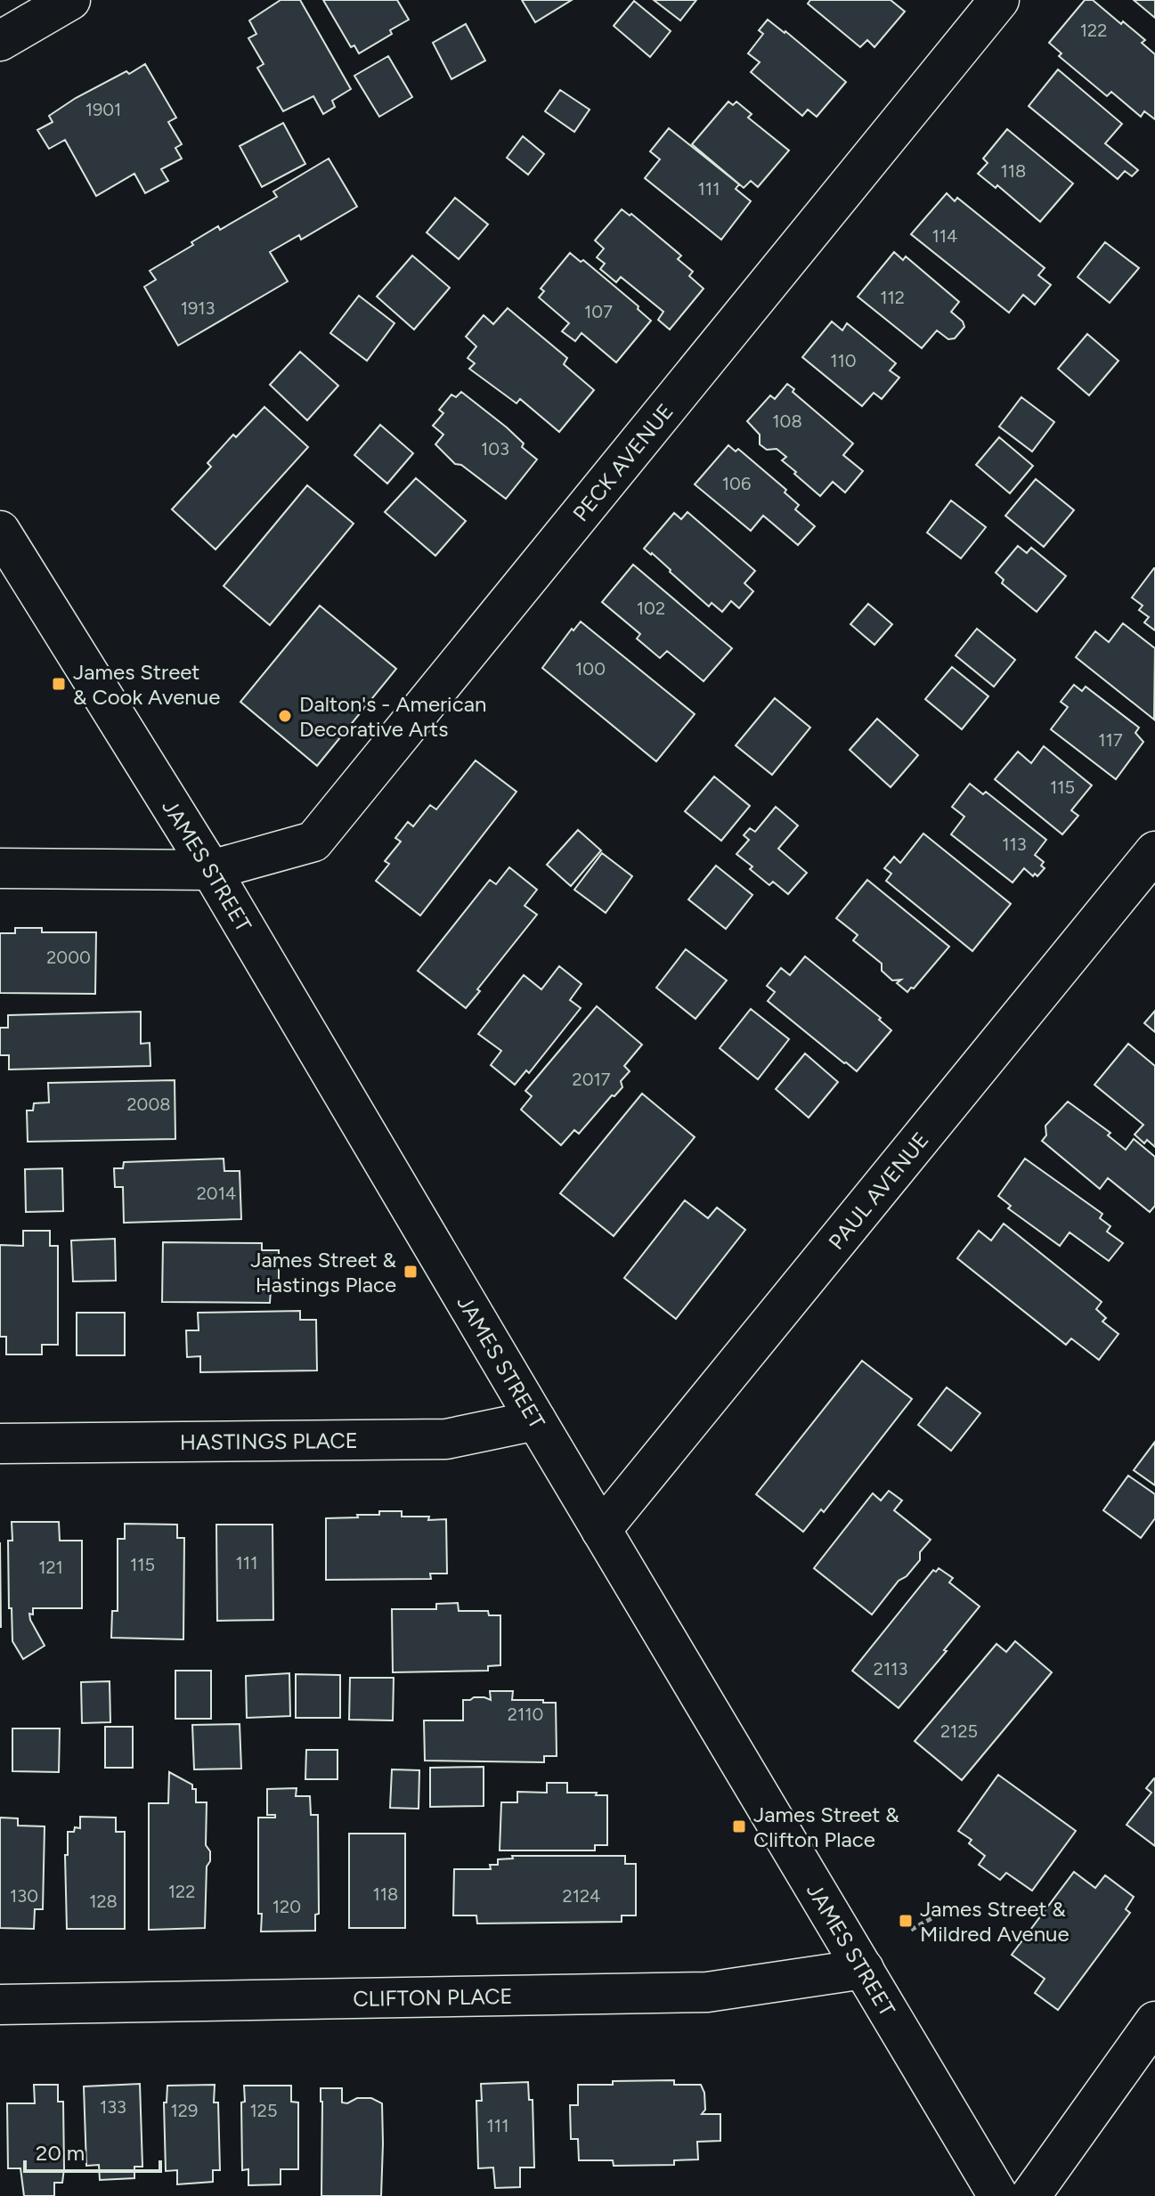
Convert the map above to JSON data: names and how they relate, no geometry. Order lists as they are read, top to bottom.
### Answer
{
  "streets": {
    "street": [
      "PECK AVENUE",
      "JAMES STREET",
      "PAUL AVENUE",
      "HASTINGS PLACE",
      "CLIFTON PLACE"
    ]
  },
  "crossings": [
    ["PECK AVENUE", "JAMES STREET"],
    ["JAMES STREET", "PAUL AVENUE"],
    ["JAMES STREET", "HASTINGS PLACE"],
    ["JAMES STREET", "CLIFTON PLACE"]
  ],
  "places": {
    "transit": [
      "James Street & Cook Avenue",
      "James Street & Hastings Place",
      "James Street & Clifton Place",
      "James Street & Mildred Avenue"
    ],
    "other": ["Dalton's - American Decorative Arts"]
  },
  "house_numbers": [
    "122",
    "1901",
    "118",
    "111",
    "114",
    "112",
    "1913",
    "107",
    "110",
    "108",
    "103",
    "106",
    "102",
    "100",
    "117",
    "115",
    "113",
    "2000",
    "2017",
    "2008",
    "2014",
    "111",
    "115",
    "121",
    "2113",
    "2110",
    "2125",
    "122",
    "118",
    "130",
    "2124",
    "128",
    "120",
    "133",
    "129",
    "125",
    "111"
  ],
  "scale_bar": "20 m"
}
